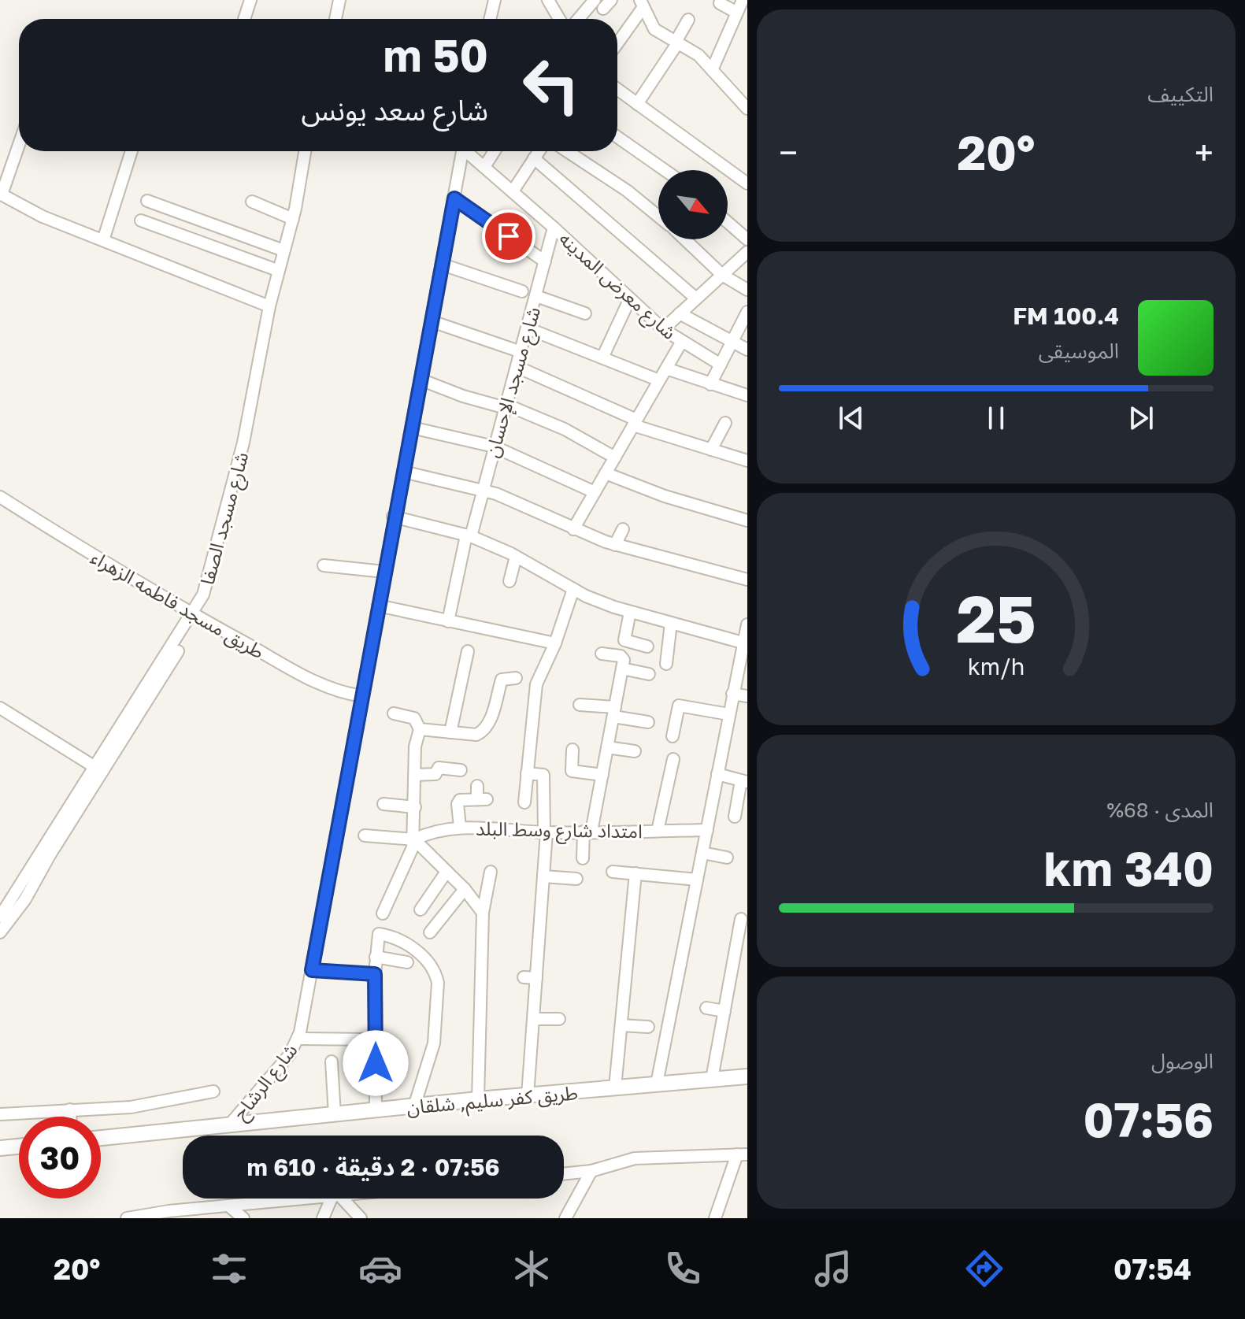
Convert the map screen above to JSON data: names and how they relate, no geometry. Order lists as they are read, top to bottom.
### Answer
{
  "streets": {
    "street": [
      "شارع معرض المدينه",
      "شارع مسجد الإحسان",
      "شارع مسجد الصفا",
      "طريق مسجد فاطمه الزهراء",
      "امتداد شارع وسط البلد",
      "شارع الرشاح",
      "طريق كفر سليم, شلقان"
    ]
  },
  "crossings": [
    ["شارع معرض المدينه", "شارع مسجد الإحسان"],
    ["شارع مسجد الصفا", "طريق مسجد فاطمه الزهراء"],
    ["طريق مسجد فاطمه الزهراء", "شارع الرشاح"],
    ["شارع الرشاح", "طريق كفر سليم, شلقان"]
  ],
  "north": "bottom right",
  "page": {
    "tile": [
      "التكييف",
      ["المدى · 68%", "340 km"],
      ["الوصول", "07:56"]
    ],
    "turn": ["50 m", "شارع سعد يونس"],
    "heat": ["−", "20°", "+"],
    "song": ["100.4 FM", "الموسيقى"],
    "limit": "30",
    "trip": "07:56 · 2 دقيقة · 610 m",
    "tabs": ["07:54", "20°"],
    "gauge": ["25", "km/h"]
  }
}
